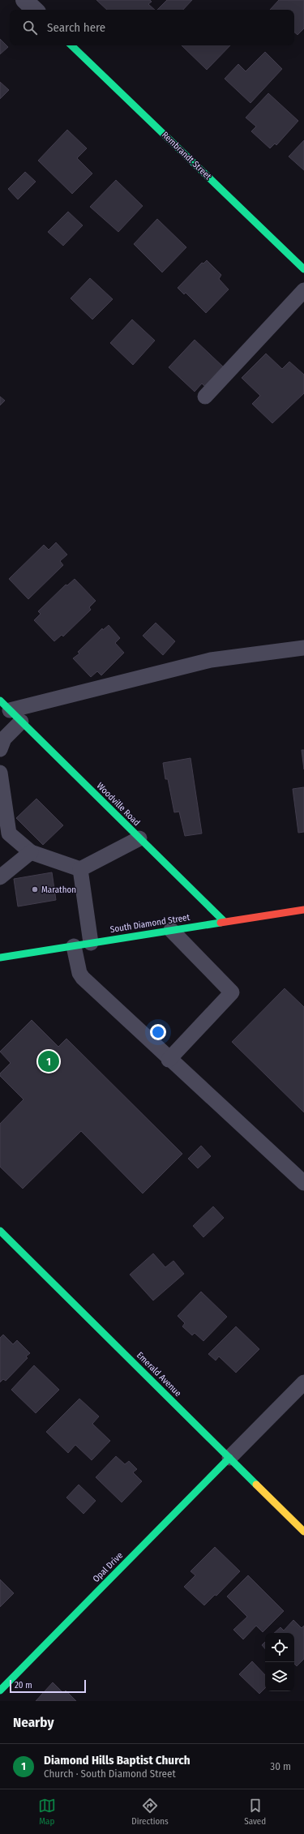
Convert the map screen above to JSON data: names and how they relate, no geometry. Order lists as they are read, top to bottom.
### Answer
{
  "streets": {
    "street": [
      "Rembrandt Street",
      "Woodville Road",
      "South Diamond Street",
      "Emerald Avenue",
      "Opal Drive"
    ]
  },
  "crossings": [
    ["Woodville Road", "South Diamond Street"],
    ["Emerald Avenue", "Opal Drive"]
  ],
  "places": ["Marathon"],
  "scale_bar": "20 m",
  "page": {
    "search": "Search here",
    "pins": "1",
    "scale": "20 m",
    "heading": "Nearby",
    "list": [
      {
        "mark": "1",
        "name": "Diamond Hills Baptist Church",
        "note": "Church · South Diamond Street",
        "value": "30 m"
      }
    ],
    "nav": ["Map", "Directions", "Saved"]
  }
}
